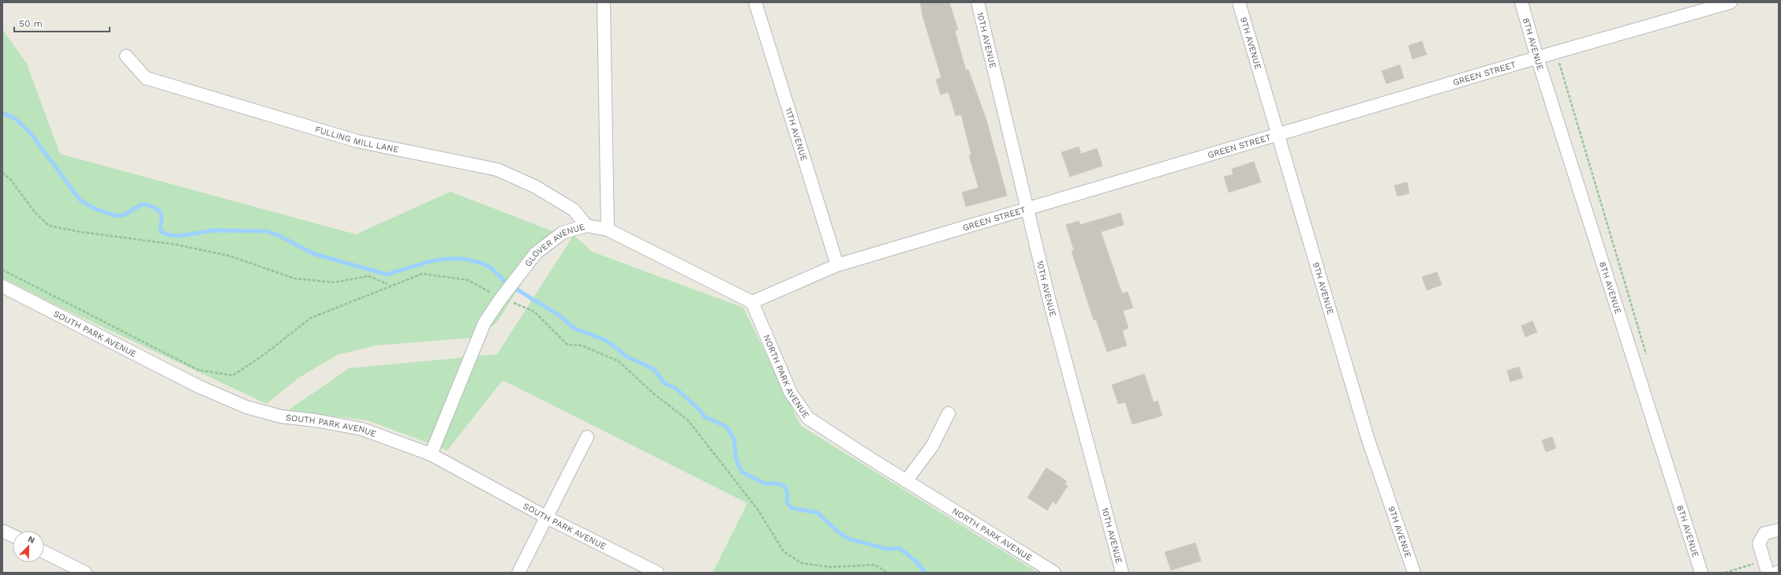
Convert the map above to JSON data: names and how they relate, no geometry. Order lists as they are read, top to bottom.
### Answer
{
  "streets": {
    "street": [
      "10TH AVENUE",
      "9TH AVENUE",
      "8TH AVENUE",
      "GREEN STREET",
      "11TH AVENUE",
      "FULLING MILL LANE",
      "GLOVER AVENUE",
      "SOUTH PARK AVENUE",
      "NORTH PARK AVENUE"
    ]
  },
  "crossings": [
    ["10TH AVENUE", "GREEN STREET"],
    ["9TH AVENUE", "GREEN STREET"],
    ["8TH AVENUE", "GREEN STREET"],
    ["GREEN STREET", "11TH AVENUE"],
    ["GREEN STREET", "NORTH PARK AVENUE"],
    ["FULLING MILL LANE", "GLOVER AVENUE"],
    ["GLOVER AVENUE", "SOUTH PARK AVENUE"]
  ],
  "scale_bar": "50 m",
  "north": "top right"
}
